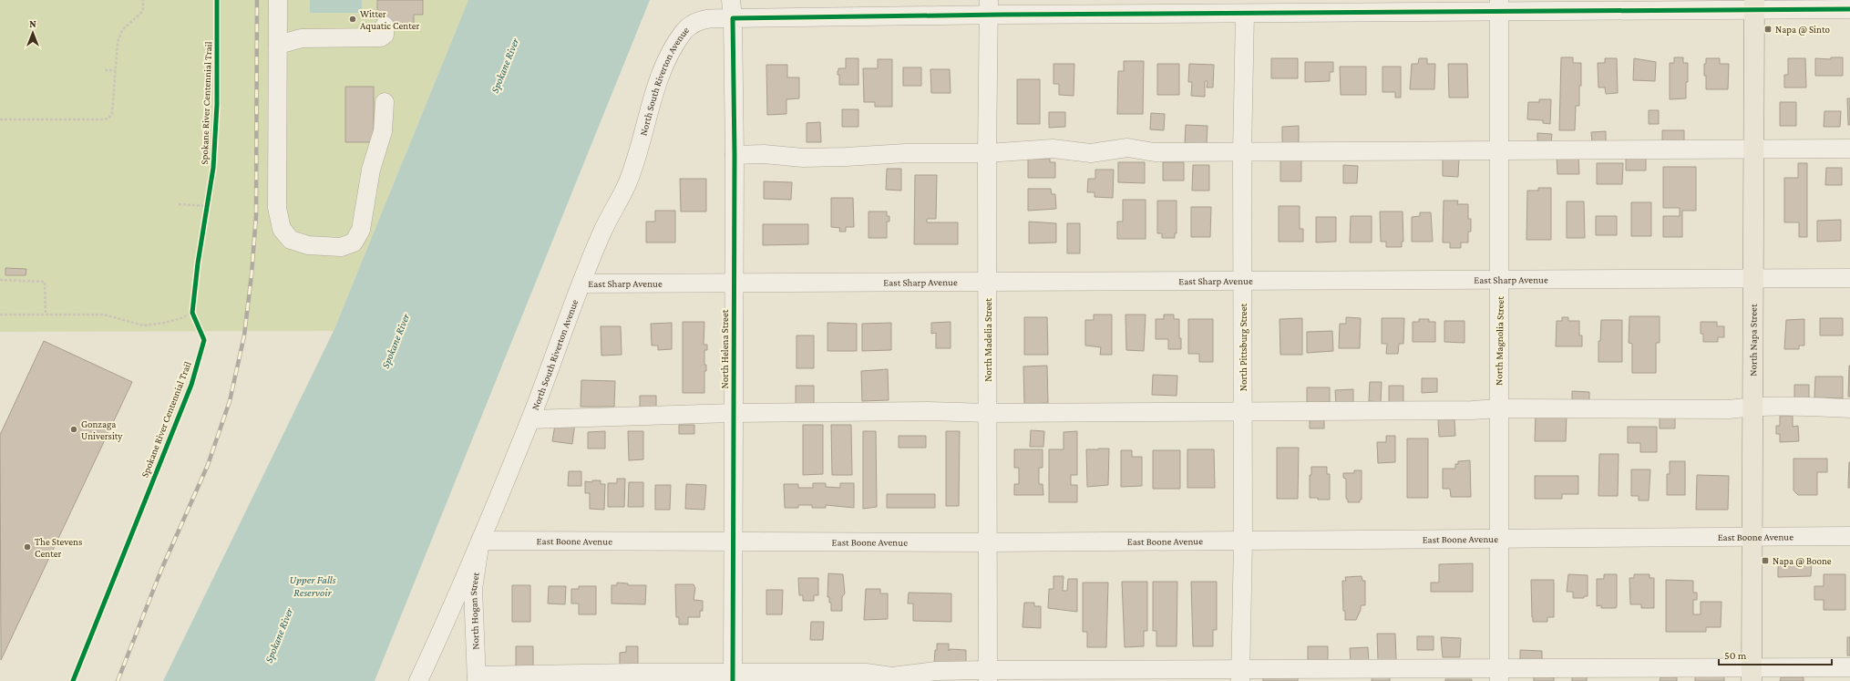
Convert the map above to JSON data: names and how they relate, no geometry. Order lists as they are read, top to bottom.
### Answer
{
  "streets": {
    "main road": ["North Napa Street"],
    "street": [
      "North South Riverton Avenue",
      "East Sharp Avenue",
      "North Madelia Street",
      "North Magnolia Street",
      "North Pittsburg Street",
      "North Helena Street",
      "East Boone Avenue",
      "North Hogan Street"
    ],
    "cycle path": ["Spokane River Centennial Trail"]
  },
  "crossings": [
    ["North South Riverton Avenue", "East Sharp Avenue"],
    ["North South Riverton Avenue", "North Madelia Street"],
    ["North South Riverton Avenue", "North Magnolia Street"],
    ["North South Riverton Avenue", "North Napa Street"],
    ["North South Riverton Avenue", "North Pittsburg Street"],
    ["North South Riverton Avenue", "North Helena Street"],
    ["North South Riverton Avenue", "East Boone Avenue"],
    ["North South Riverton Avenue", "North Hogan Street"],
    ["East Sharp Avenue", "North Madelia Street"],
    ["East Sharp Avenue", "North Magnolia Street"],
    ["East Sharp Avenue", "North Napa Street"],
    ["East Sharp Avenue", "North Pittsburg Street"],
    ["East Sharp Avenue", "North Helena Street"],
    ["North Madelia Street", "East Boone Avenue"],
    ["North Magnolia Street", "East Boone Avenue"],
    ["North Napa Street", "East Boone Avenue"],
    ["North Pittsburg Street", "East Boone Avenue"],
    ["North Helena Street", "East Boone Avenue"],
    ["East Boone Avenue", "North Hogan Street"]
  ],
  "water": ["Spokane River", "Upper Falls Reservoir"],
  "places": {
    "other": ["Witter Aquatic Center", "Gonzaga University", "The Stevens Center"],
    "transit": ["Napa @ Sinto", "Napa @ Boone"]
  },
  "scale_bar": "50 m",
  "north": "top"
}
